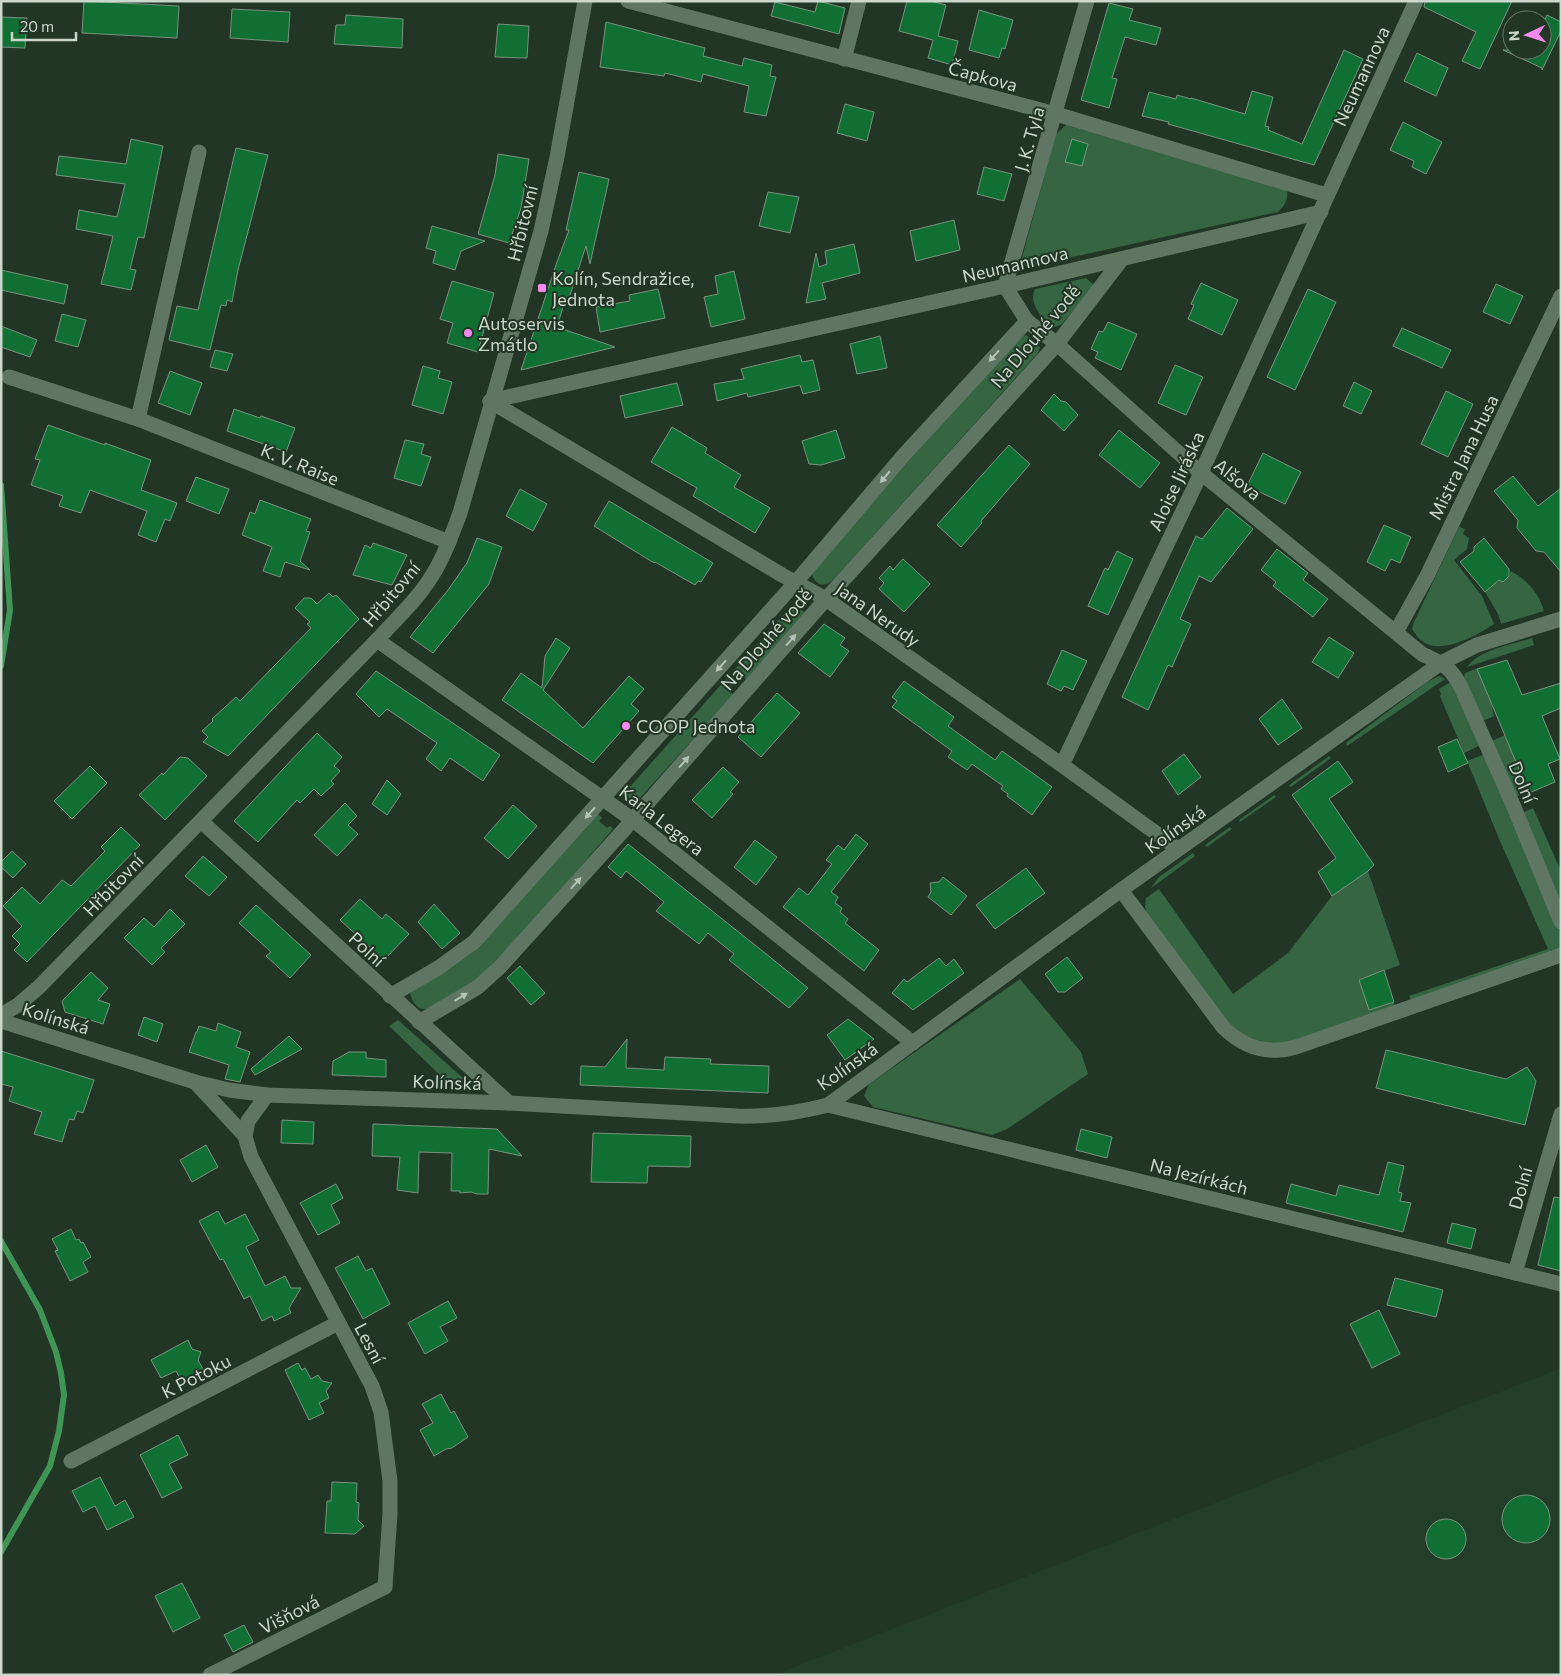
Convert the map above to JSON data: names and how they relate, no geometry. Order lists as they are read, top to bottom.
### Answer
{
  "streets": {
    "street": [
      "Čapkova",
      "Neumannova",
      "J. K. Tyla",
      "Hřbitovní",
      "Na Dlouhé vodě",
      "Mistra Jana Husa",
      "K. V. Raise",
      "Alšova",
      "Aloise Jiráska",
      "Jana Nerudy",
      "Dolní",
      "Karla Legera",
      "Kolínská",
      "Polní",
      "Na Jezírkách",
      "Lesní",
      "K Potoku",
      "Višňová"
    ]
  },
  "crossings": [
    ["Čapkova", "Neumannova"],
    ["Čapkova", "J. K. Tyla"],
    ["Neumannova", "J. K. Tyla"],
    ["Neumannova", "Hřbitovní"],
    ["Neumannova", "Na Dlouhé vodě"],
    ["Neumannova", "Alšova"],
    ["Neumannova", "Aloise Jiráska"],
    ["Neumannova", "Jana Nerudy"],
    ["J. K. Tyla", "Alšova"],
    ["Hřbitovní", "K. V. Raise"],
    ["Hřbitovní", "Jana Nerudy"],
    ["Hřbitovní", "Karla Legera"],
    ["Hřbitovní", "Polní"],
    ["Na Dlouhé vodě", "Alšova"],
    ["Na Dlouhé vodě", "Jana Nerudy"],
    ["Na Dlouhé vodě", "Karla Legera"],
    ["Na Dlouhé vodě", "Polní"],
    ["Mistra Jana Husa", "Alšova"],
    ["Alšova", "Aloise Jiráska"],
    ["Alšova", "Dolní"],
    ["Alšova", "Kolínská"],
    ["Aloise Jiráska", "Jana Nerudy"],
    ["Jana Nerudy", "Kolínská"],
    ["Dolní", "Kolínská"],
    ["Dolní", "Na Jezírkách"],
    ["Karla Legera", "Kolínská"],
    ["Kolínská", "Polní"],
    ["Kolínská", "Na Jezírkách"],
    ["Kolínská", "Lesní"],
    ["Lesní", "K Potoku"],
    ["Lesní", "Višňová"]
  ],
  "places": {
    "transit": ["Kolín, Sendražice, Jednota"],
    "other": ["Autoservis Zmátlo", "COOP Jednota"]
  },
  "scale_bar": "20 m",
  "north": "left"
}
